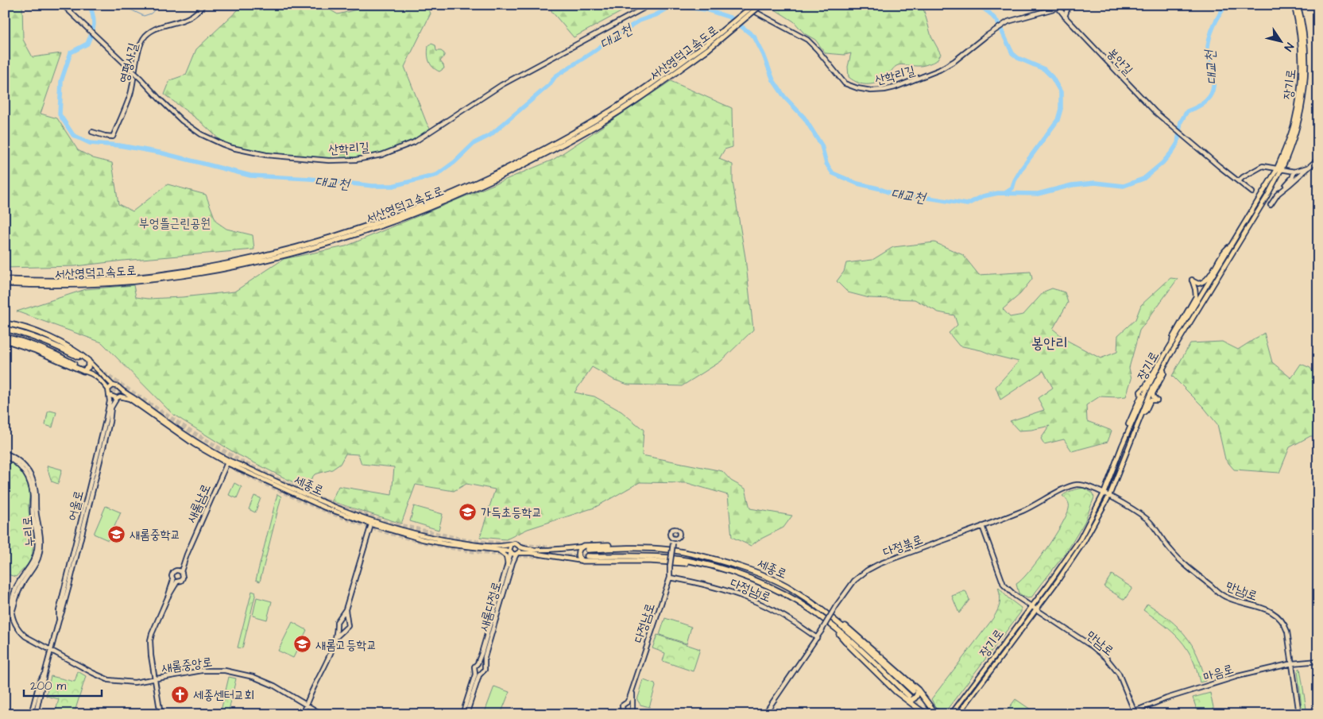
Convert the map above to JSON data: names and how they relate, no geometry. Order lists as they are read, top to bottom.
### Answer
{
  "streets": {
    "highway": ["서산영덕고속도로", "장기로", "세종로"],
    "street": [
      "봉안길",
      "영평사길",
      "산학리길",
      "새롬남로",
      "어울로",
      "누리로",
      "다정북로",
      "다정남1로",
      "만남1로",
      "새롬다정로",
      "다정남로",
      "만남로",
      "새롬중앙로",
      "마음로"
    ]
  },
  "crossings": [
    ["봉안길", "산학리길"],
    ["장기로", "다정북로"],
    ["장기로", "만남1로"],
    ["장기로", "만남로"],
    ["세종로", "새롬남로"],
    ["세종로", "어울로"],
    ["세종로", "새롬다정로"],
    ["어울로", "새롬중앙로"],
    ["다정북로", "다정남1로"],
    ["다정북로", "만남1로"],
    ["다정북로", "만남로"],
    ["다정남1로", "다정남로"],
    ["만남1로", "마음로"],
    ["만남로", "마음로"]
  ],
  "districts": ["봉안리"],
  "water": ["대교천"],
  "parks": ["부엉뜰근린공원"],
  "places": {
    "school or university": ["가득초등학교", "새롬중학교", "새롬고등학교"],
    "church": ["세종센터교회"]
  },
  "scale_bar": "200 m",
  "north": "bottom right"
}
